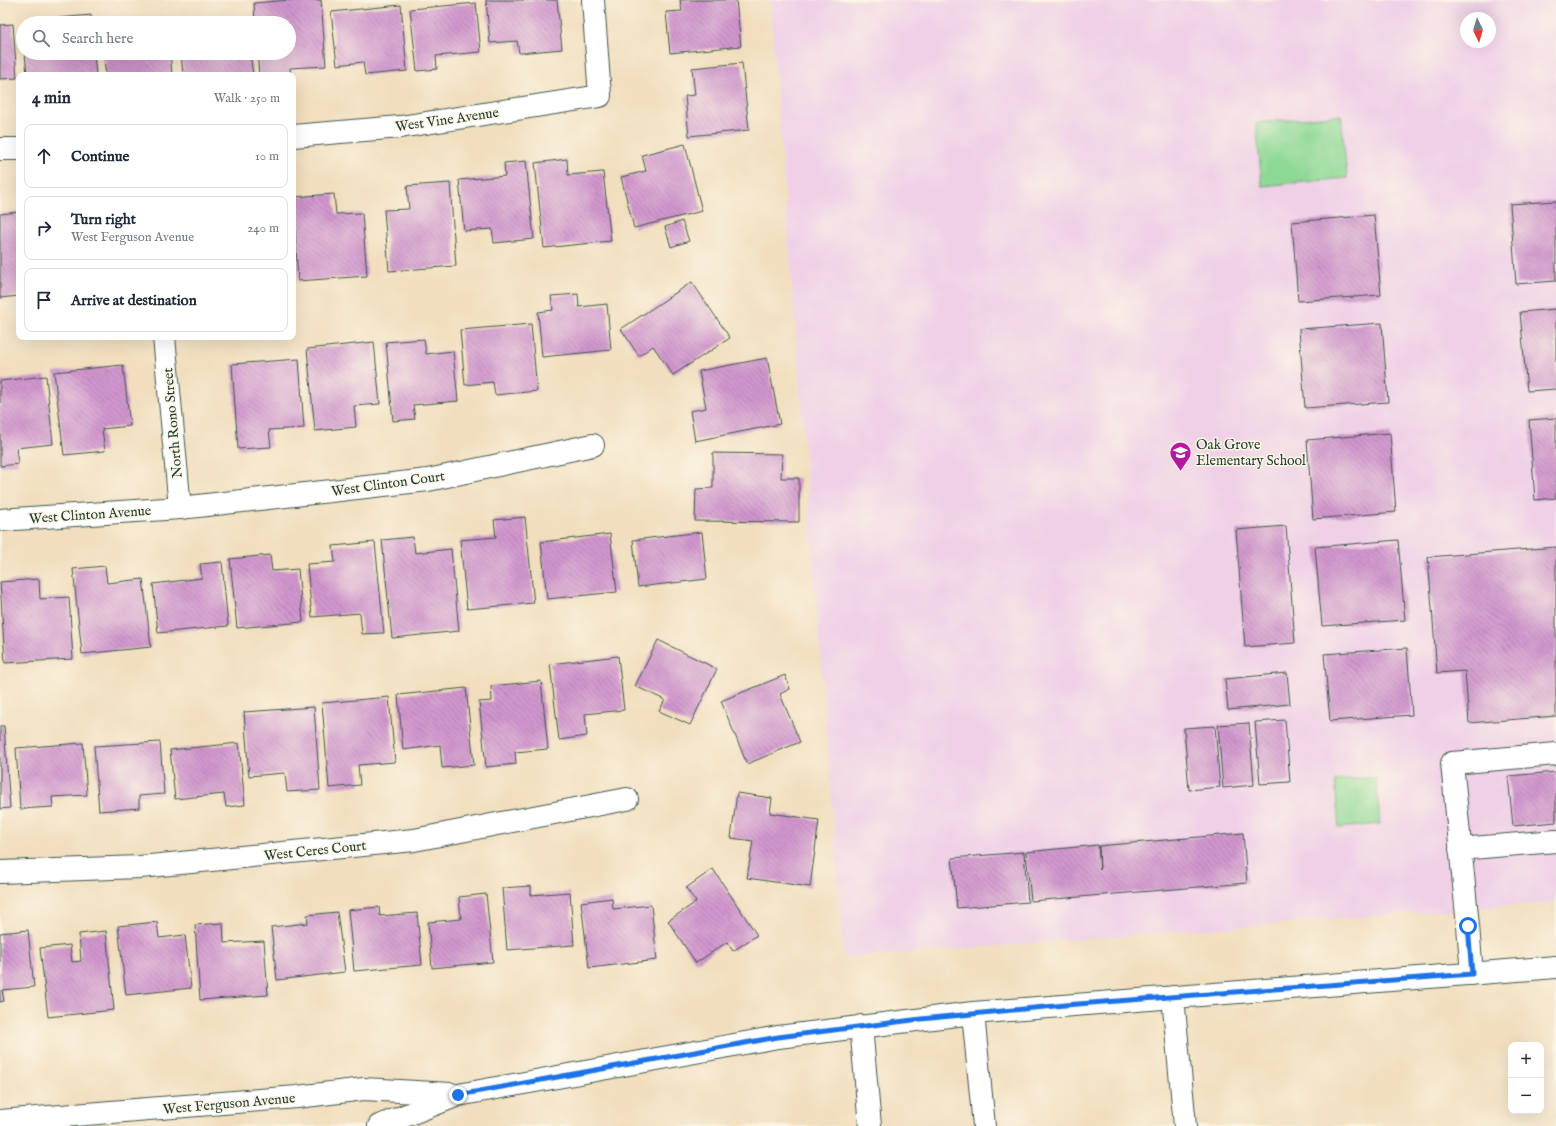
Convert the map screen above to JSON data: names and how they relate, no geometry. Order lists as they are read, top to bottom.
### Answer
{
  "streets": {
    "street": [
      "West Vine Avenue",
      "North Rono Street",
      "West Clinton Court",
      "West Clinton Avenue",
      "West Ceres Court",
      "West Ferguson Avenue"
    ]
  },
  "crossings": [
    ["North Rono Street", "West Clinton Court"],
    ["North Rono Street", "West Clinton Avenue"],
    ["West Clinton Court", "West Clinton Avenue"]
  ],
  "places": {
    "school or university": ["Oak Grove Elementary School"]
  },
  "north": "bottom",
  "page": {
    "search": "Search here",
    "heading": ["4 min", "Walk · 250 m"],
    "list": [
      ["Continue", "10 m"],
      ["Turn right", "West Ferguson Avenue", "240 m"],
      "Arrive at destination"
    ],
    "map_buttons": ["+", "−"]
  }
}
